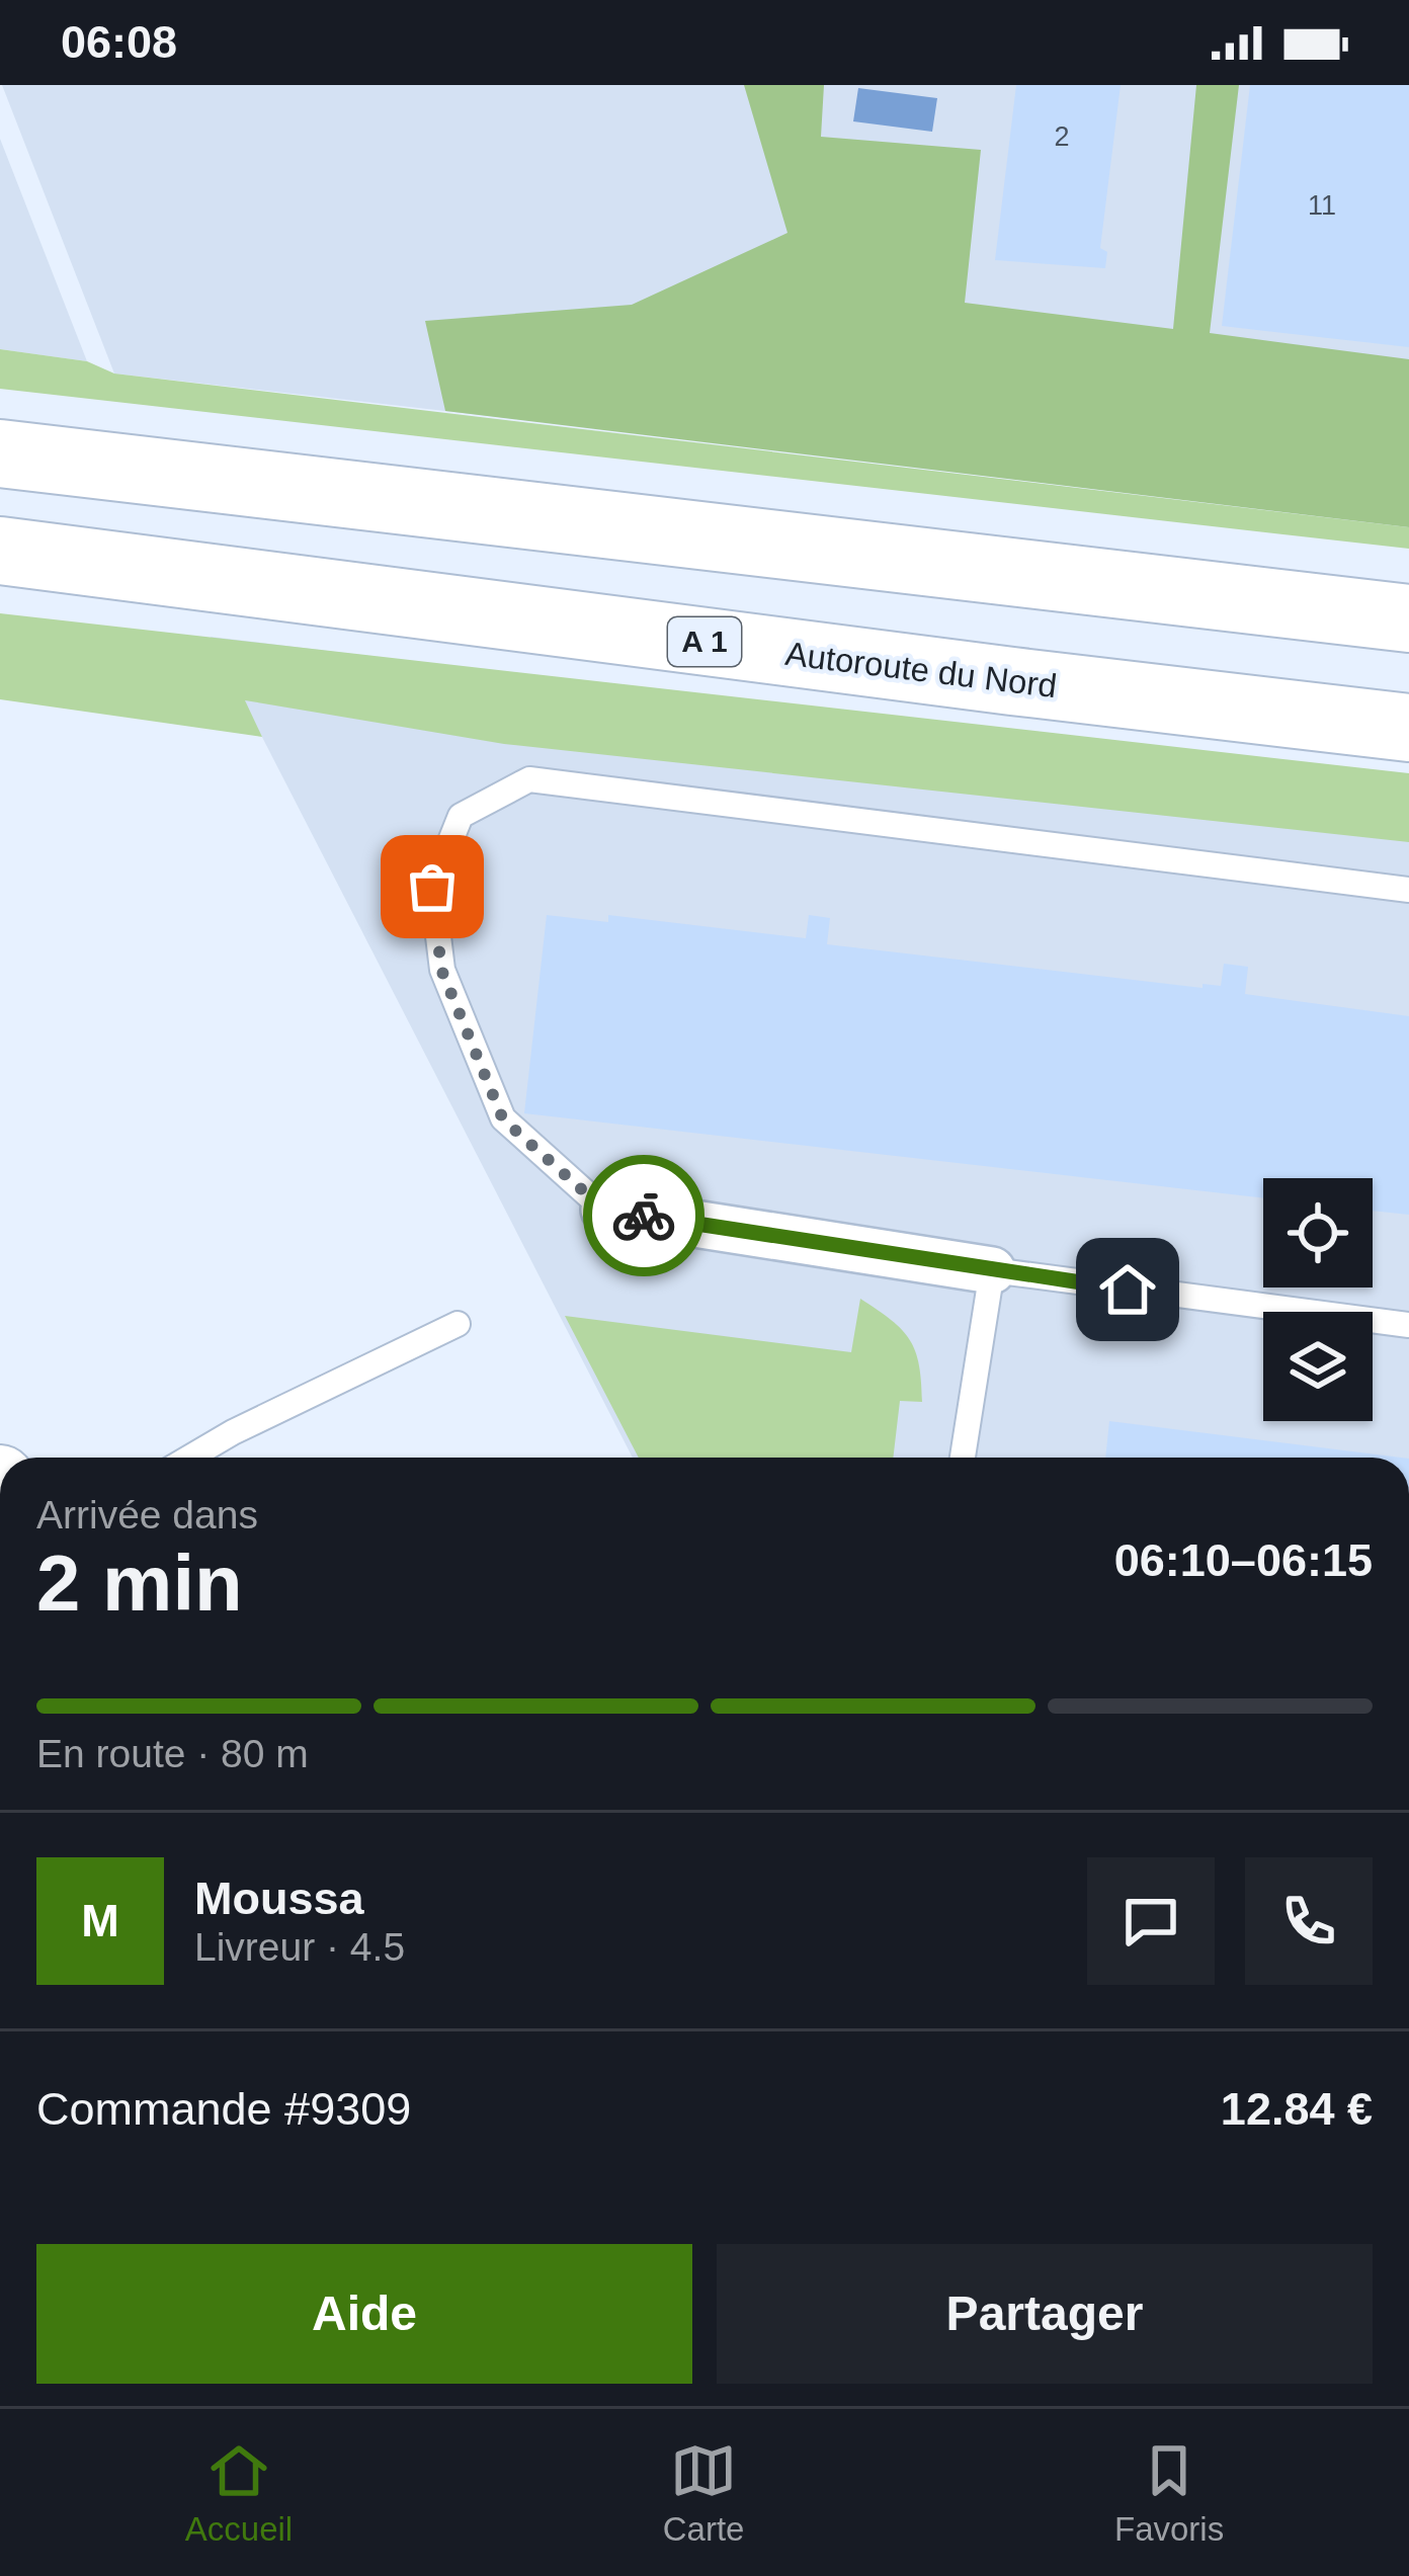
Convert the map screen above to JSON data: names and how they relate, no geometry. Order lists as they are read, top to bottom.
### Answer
{
  "streets": {
    "main road": ["A 1", "Autoroute du Nord"]
  },
  "house_numbers": ["2", "11"],
  "page": {
    "status": "06:08",
    "heading": ["2 min", "Arrivée dans", "06:10–06:15"],
    "panel": [
      "Moussa",
      "Livreur · 4.5",
      "Commande #9309",
      "12.84 €"
    ],
    "bar": "En route · 80 m",
    "round": "M",
    "buttons": ["Aide", "Partager"],
    "tabs": ["Accueil", "Carte", "Favoris"]
  }
}
